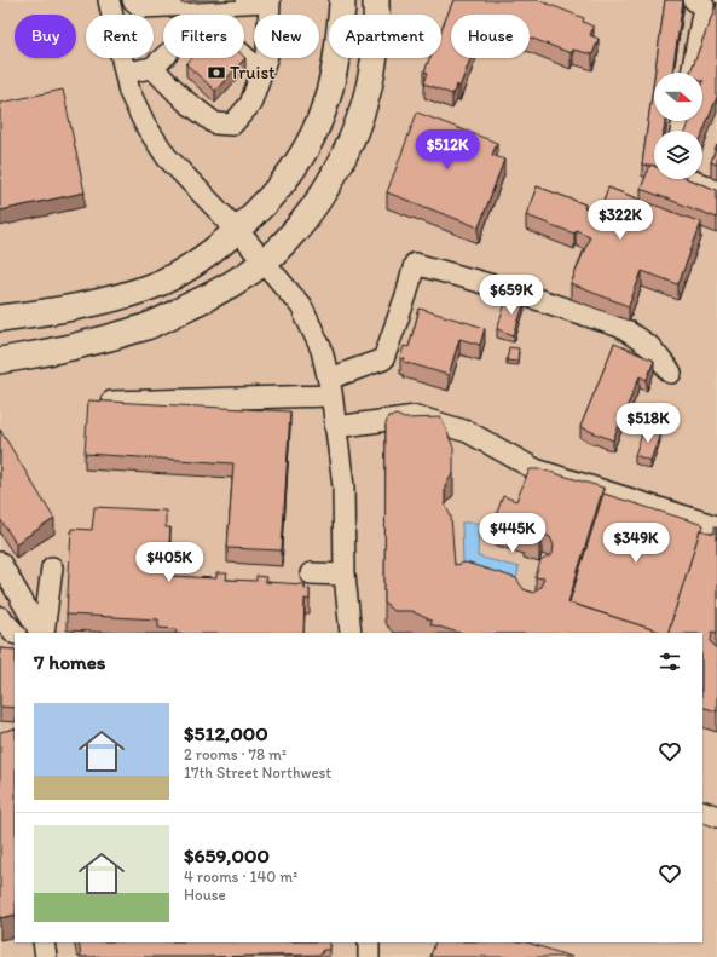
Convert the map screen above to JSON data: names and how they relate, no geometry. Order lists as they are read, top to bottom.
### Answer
{
  "places": {
    "bank": ["Truist"]
  },
  "north": "right",
  "page": {
    "chip": [
      "Buy",
      "Rent",
      "Filters",
      "New",
      "Apartment",
      "House"
    ],
    "price": [
      "$512K",
      "$322K",
      "$659K",
      "$518K",
      "$445K",
      "$349K",
      "$405K"
    ],
    "heading": "7 homes",
    "list": [
      {
        "name": "$512,000",
        "note": "2 rooms · 78 m² · 17th Street Northwest"
      },
      {
        "name": "$659,000",
        "note": "4 rooms · 140 m² · House"
      }
    ]
  }
}
